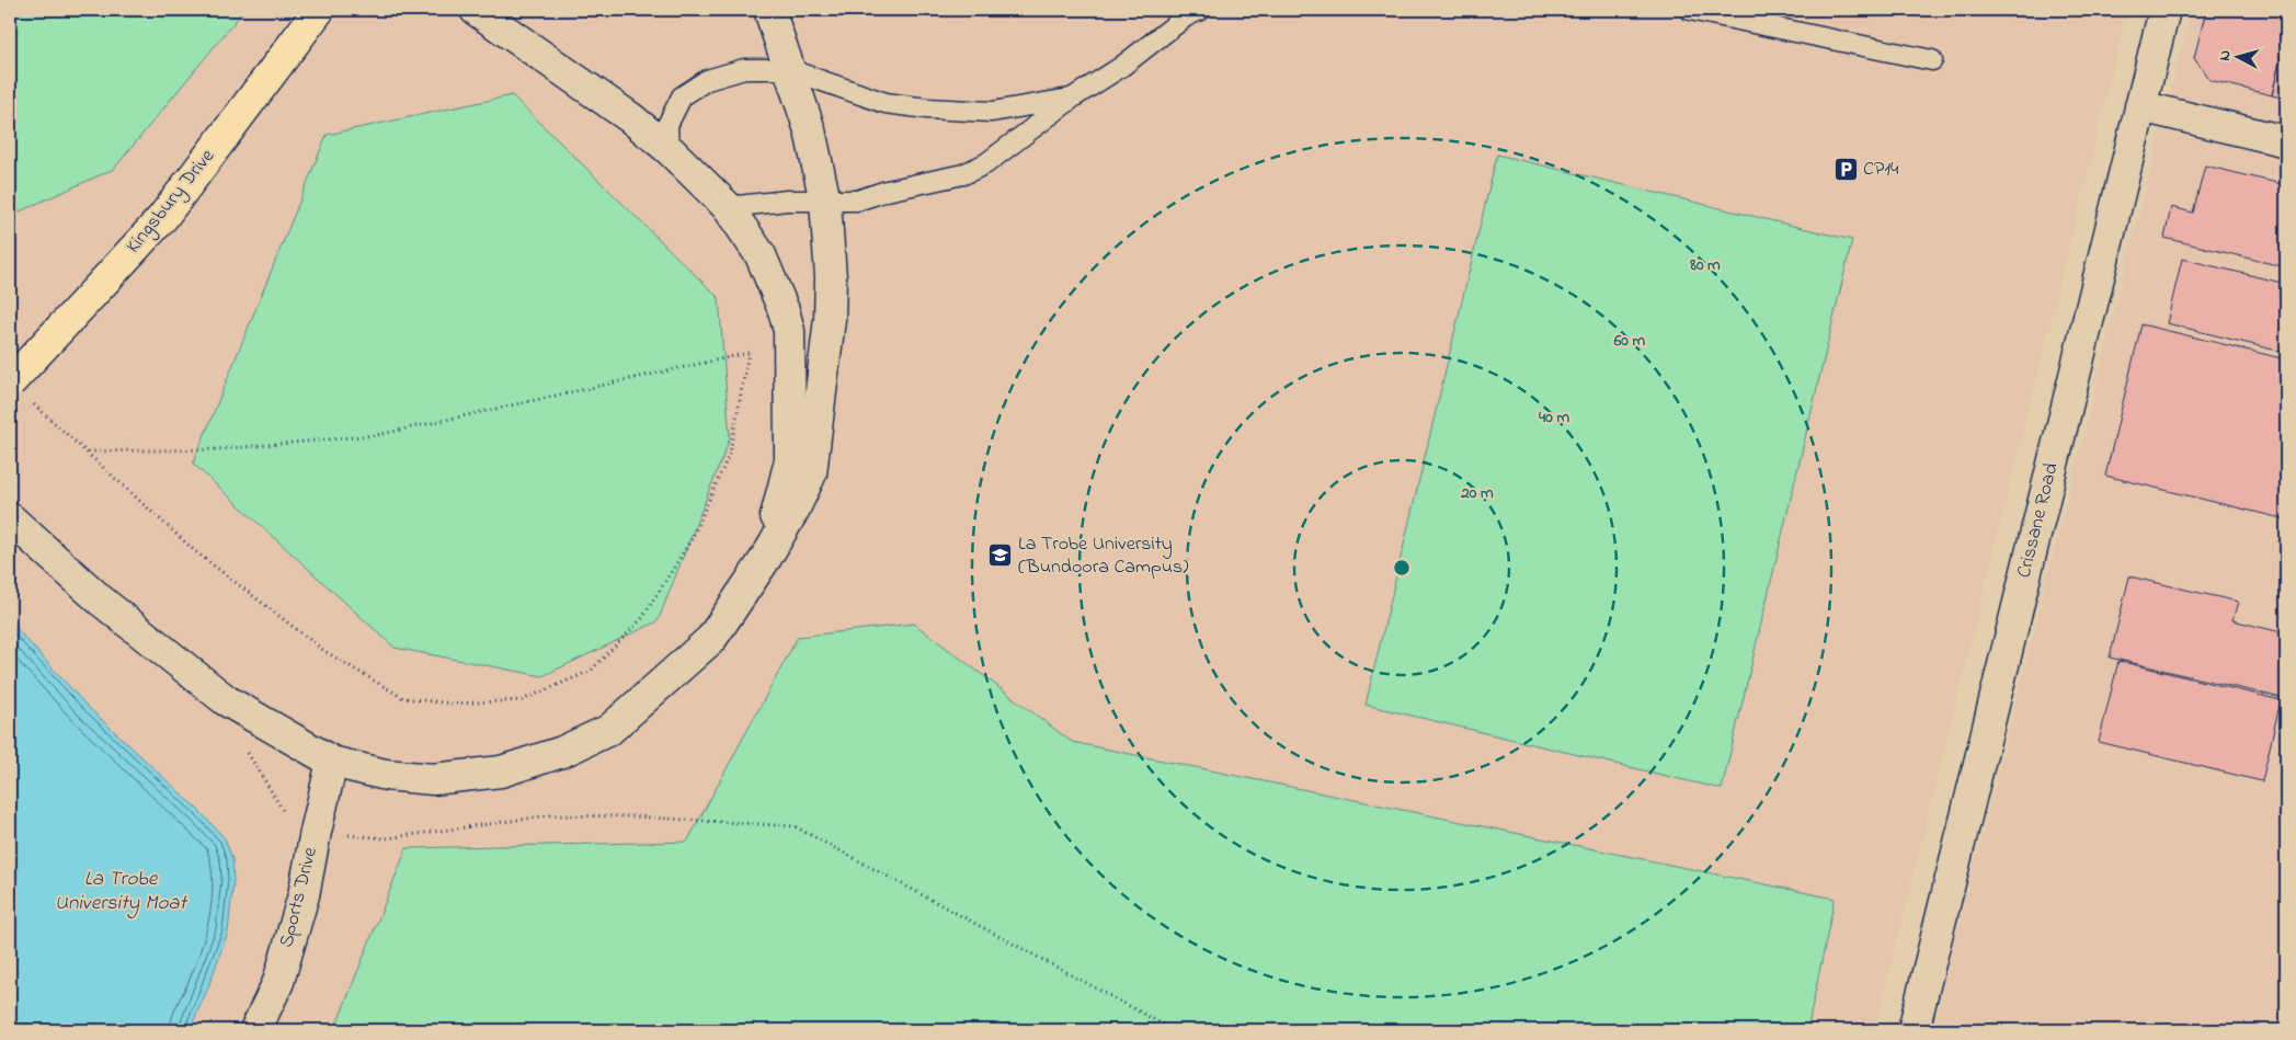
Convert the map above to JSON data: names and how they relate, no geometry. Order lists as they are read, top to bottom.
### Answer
{
  "streets": {
    "main road": ["Kingsbury Drive"],
    "street": ["Crissane Road", "Sports Drive"]
  },
  "water": ["La Trobe University Moat"],
  "places": {
    "parking": ["CP14"],
    "school or university": ["La Trobe University (Bundoora Campus)"]
  },
  "north": "left",
  "rings": [
    "80 m",
    "60 m",
    "40 m",
    "20 m"
  ]
}
